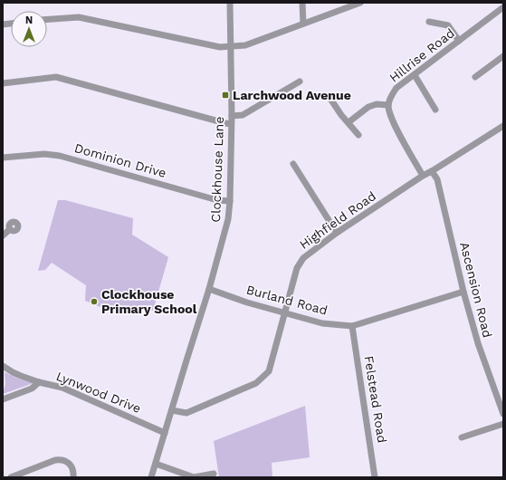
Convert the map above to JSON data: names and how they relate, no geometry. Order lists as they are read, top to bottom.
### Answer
{
  "streets": {
    "street": [
      "Hillrise Road",
      "Dominion Drive",
      "Clockhouse Lane",
      "Highfield Road",
      "Ascension Road",
      "Burland Road",
      "Lynwood Drive",
      "Felstead Road"
    ]
  },
  "crossings": [
    ["Dominion Drive", "Clockhouse Lane"],
    ["Clockhouse Lane", "Highfield Road"],
    ["Clockhouse Lane", "Burland Road"],
    ["Clockhouse Lane", "Lynwood Drive"],
    ["Highfield Road", "Ascension Road"],
    ["Highfield Road", "Burland Road"],
    ["Ascension Road", "Burland Road"],
    ["Burland Road", "Felstead Road"]
  ],
  "places": {
    "transit": ["Larchwood Avenue"],
    "other": ["Clockhouse Primary School"]
  },
  "north": "top"
}
